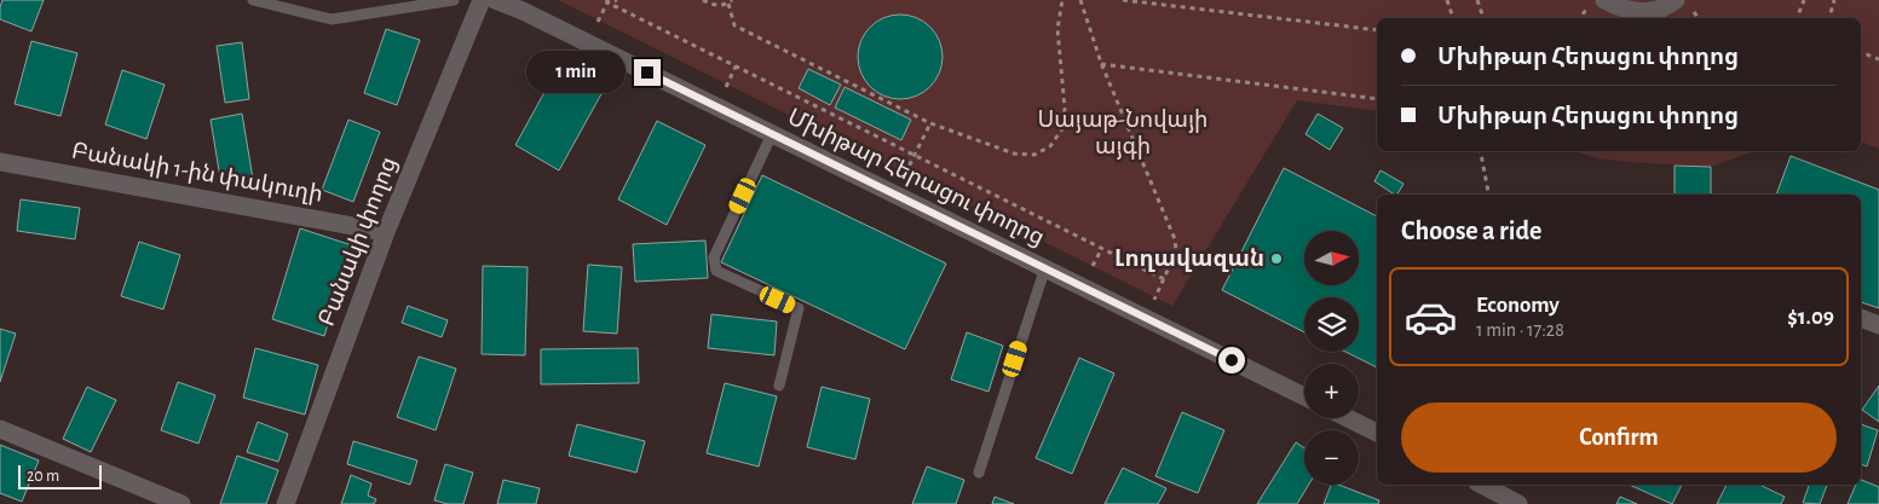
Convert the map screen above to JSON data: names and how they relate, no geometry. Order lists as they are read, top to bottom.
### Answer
{
  "streets": {
    "street": ["Բանակի 1-ին փակուղի", "Մխիթար Հերացու փողոց", "Բանակի փողոց"]
  },
  "crossings": [
    ["Բանակի 1-ին փակուղի", "Բանակի փողոց"]
  ],
  "parks": ["Սայաթ-Նովայի այգի"],
  "places": ["Լողավազան"],
  "scale_bar": "20 m",
  "north": "right",
  "page": {
    "banner": ["Մխիթար Հերացու փողոց", "Մխիթար Հերացու փողոց"],
    "bubble": "1 min",
    "heading": "Choose a ride",
    "map_buttons": ["+", "−"],
    "list": [
      {
        "name": "Economy",
        "note": "1 min · 17:28",
        "value": "$1.09"
      }
    ],
    "buttons": "Confirm",
    "scale": "20 m"
  }
}
